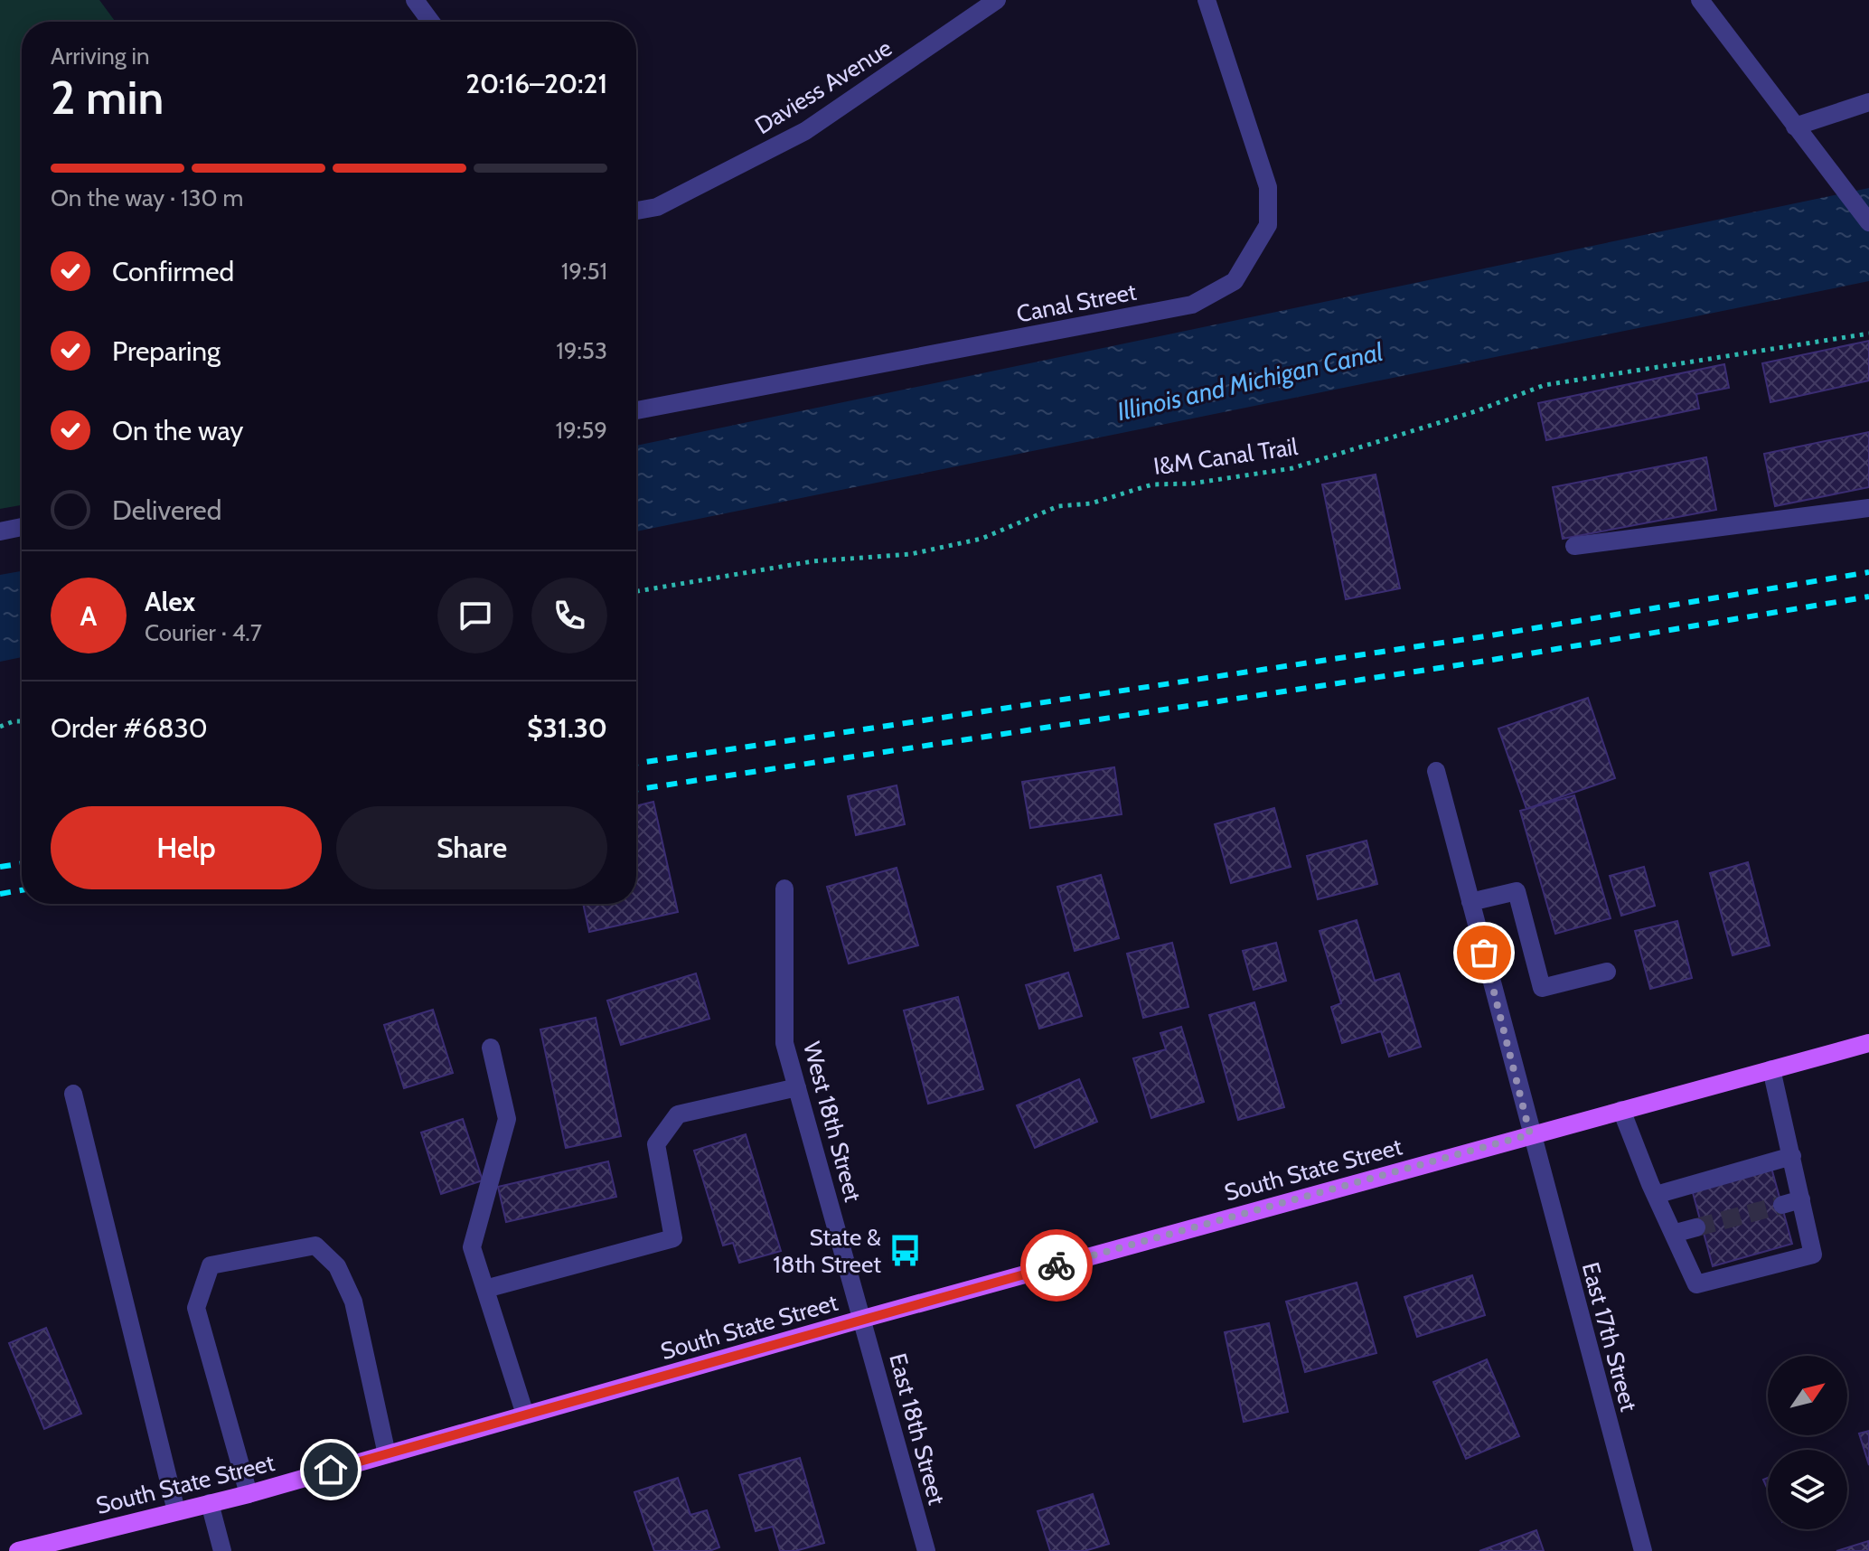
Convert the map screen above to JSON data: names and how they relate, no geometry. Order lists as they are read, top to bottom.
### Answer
{
  "streets": {
    "main road": ["South State Street"],
    "street": [
      "Daviess Avenue",
      "Canal Street",
      "West 18th Street",
      "East 17th Street",
      "East 18th Street"
    ],
    "path": ["I&M Canal Trail"]
  },
  "crossings": [
    ["West 18th Street", "South State Street"],
    ["West 18th Street", "East 18th Street"],
    ["South State Street", "East 17th Street"],
    ["South State Street", "East 18th Street"]
  ],
  "water": ["Illinois and Michigan Canal"],
  "places": {
    "bus stop": ["State & 18th Street"]
  },
  "north": "top right",
  "page": {
    "heading": ["2 min", "Arriving in", "20:16–20:21"],
    "panel": [
      "Alex",
      "Courier · 4.7",
      "Order #6830",
      "$31.30"
    ],
    "bar": "On the way · 130 m",
    "list": [
      ["Confirmed", "19:51"],
      ["Preparing", "19:53"],
      ["On the way", "19:59"],
      "Delivered"
    ],
    "round": "A",
    "buttons": ["Help", "Share"]
  }
}
